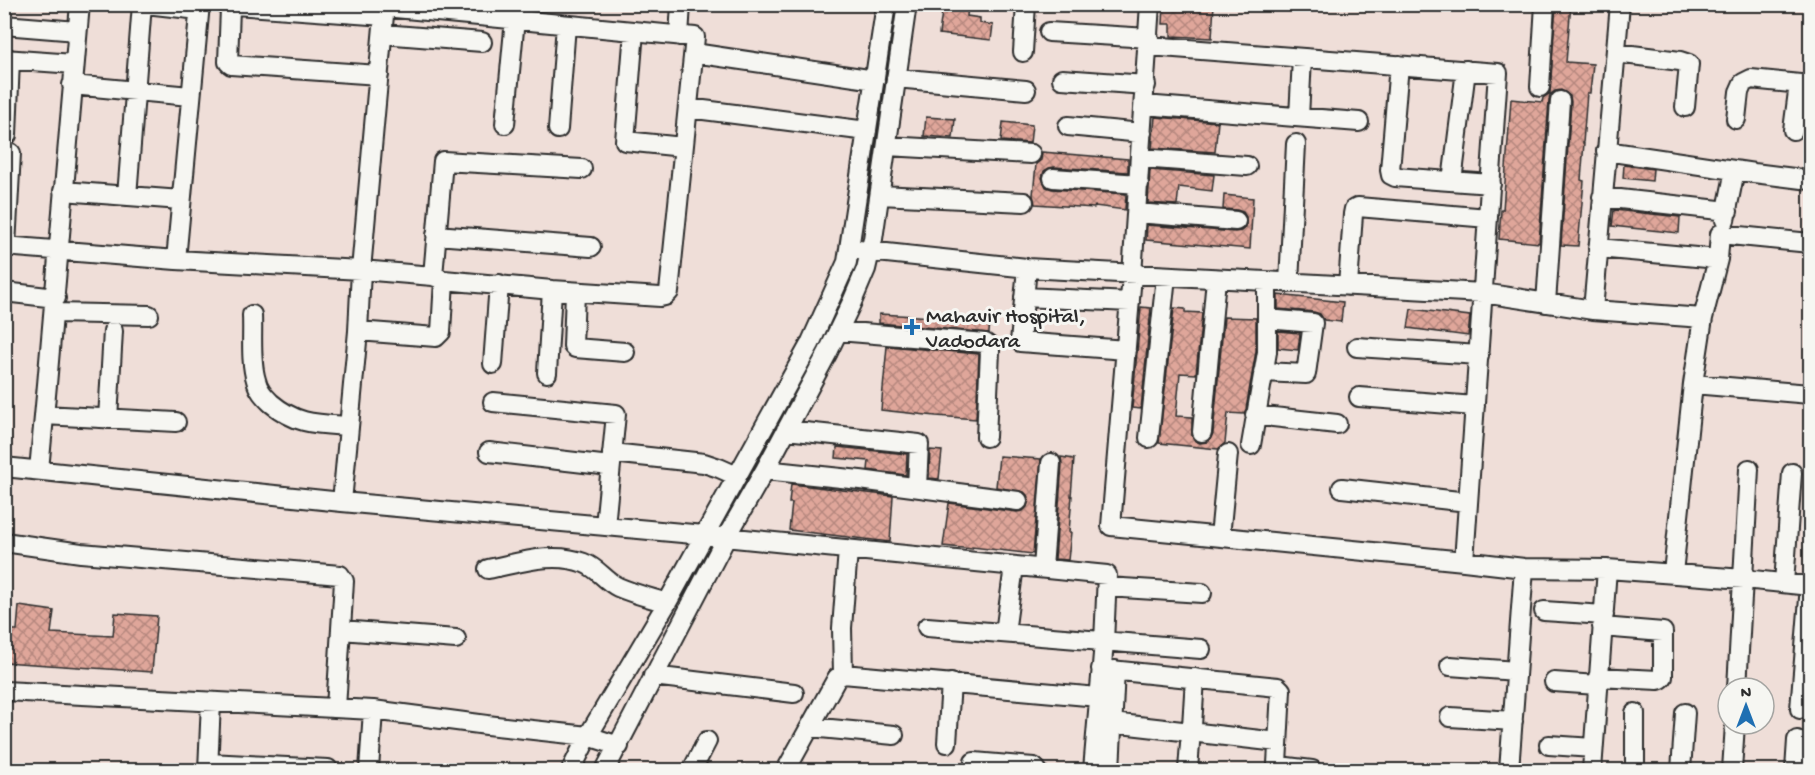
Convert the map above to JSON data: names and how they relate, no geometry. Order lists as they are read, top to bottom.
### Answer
{
  "places": {
    "health": ["Mahavir Hospital, Vadodara"]
  },
  "north": "top"
}
